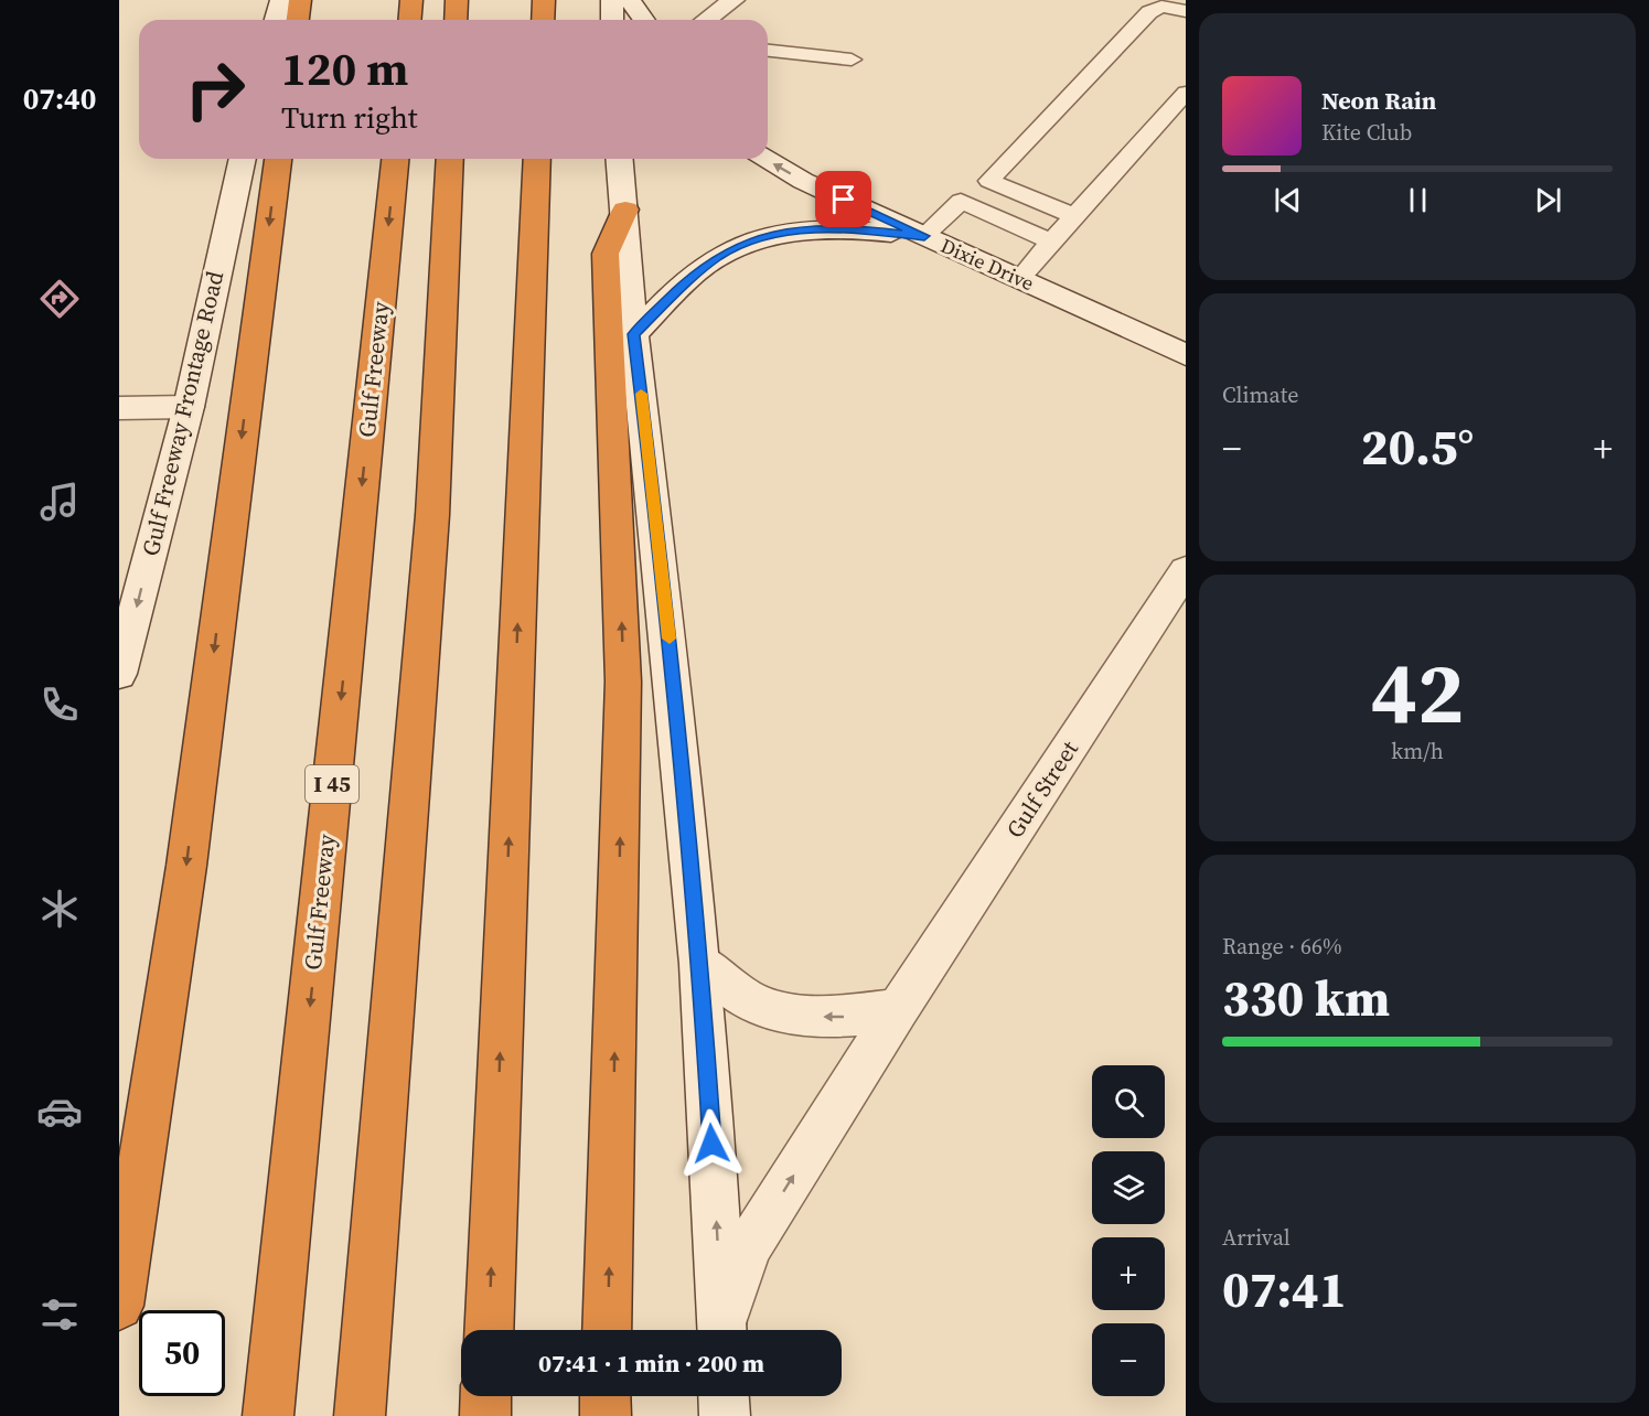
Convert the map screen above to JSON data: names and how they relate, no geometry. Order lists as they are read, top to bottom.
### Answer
{
  "streets": {
    "highway": ["Gulf Freeway", "I 45"],
    "main road": ["Dixie Drive", "Gulf Freeway Frontage Road", "Gulf Street"]
  },
  "one_way": ["Dixie Drive", "Gulf Freeway Frontage Road", "Gulf Street"],
  "page": {
    "tabs": "07:40",
    "turn": ["120 m", "Turn right"],
    "song": ["Neon Rain", "Kite Club"],
    "tile": [
      "Climate",
      ["42", "km/h"],
      ["Range · 66%", "330 km"],
      ["Arrival", "07:41"]
    ],
    "heat": ["−", "20.5°", "+"],
    "map_buttons": ["+", "−"],
    "limit": "50",
    "trip": "07:41 · 1 min · 200 m"
  }
}
